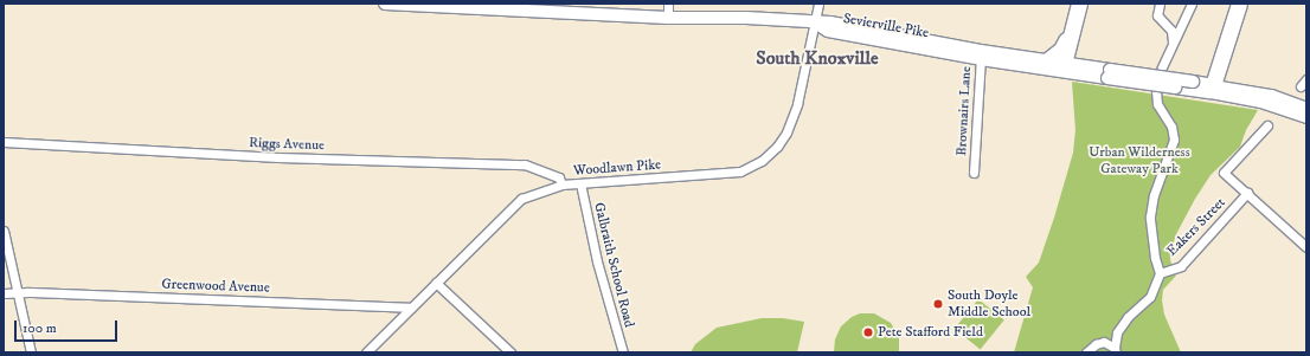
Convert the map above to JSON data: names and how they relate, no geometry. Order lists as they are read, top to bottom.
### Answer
{
  "streets": {
    "main road": ["Sevierville Pike"],
    "street": [
      "Brownairs Lane",
      "Riggs Avenue",
      "Woodlawn Pike",
      "Eakers Street",
      "Galbraith School Road",
      "Greenwood Avenue"
    ]
  },
  "crossings": [
    ["Sevierville Pike", "Brownairs Lane"],
    ["Sevierville Pike", "Woodlawn Pike"],
    ["Riggs Avenue", "Woodlawn Pike"],
    ["Woodlawn Pike", "Galbraith School Road"],
    ["Woodlawn Pike", "Greenwood Avenue"]
  ],
  "districts": ["South Knoxville"],
  "parks": ["Urban Wilderness Gateway Park"],
  "places": ["South Doyle Middle School", "Pete Stafford Field"],
  "scale_bar": "100 m"
}
